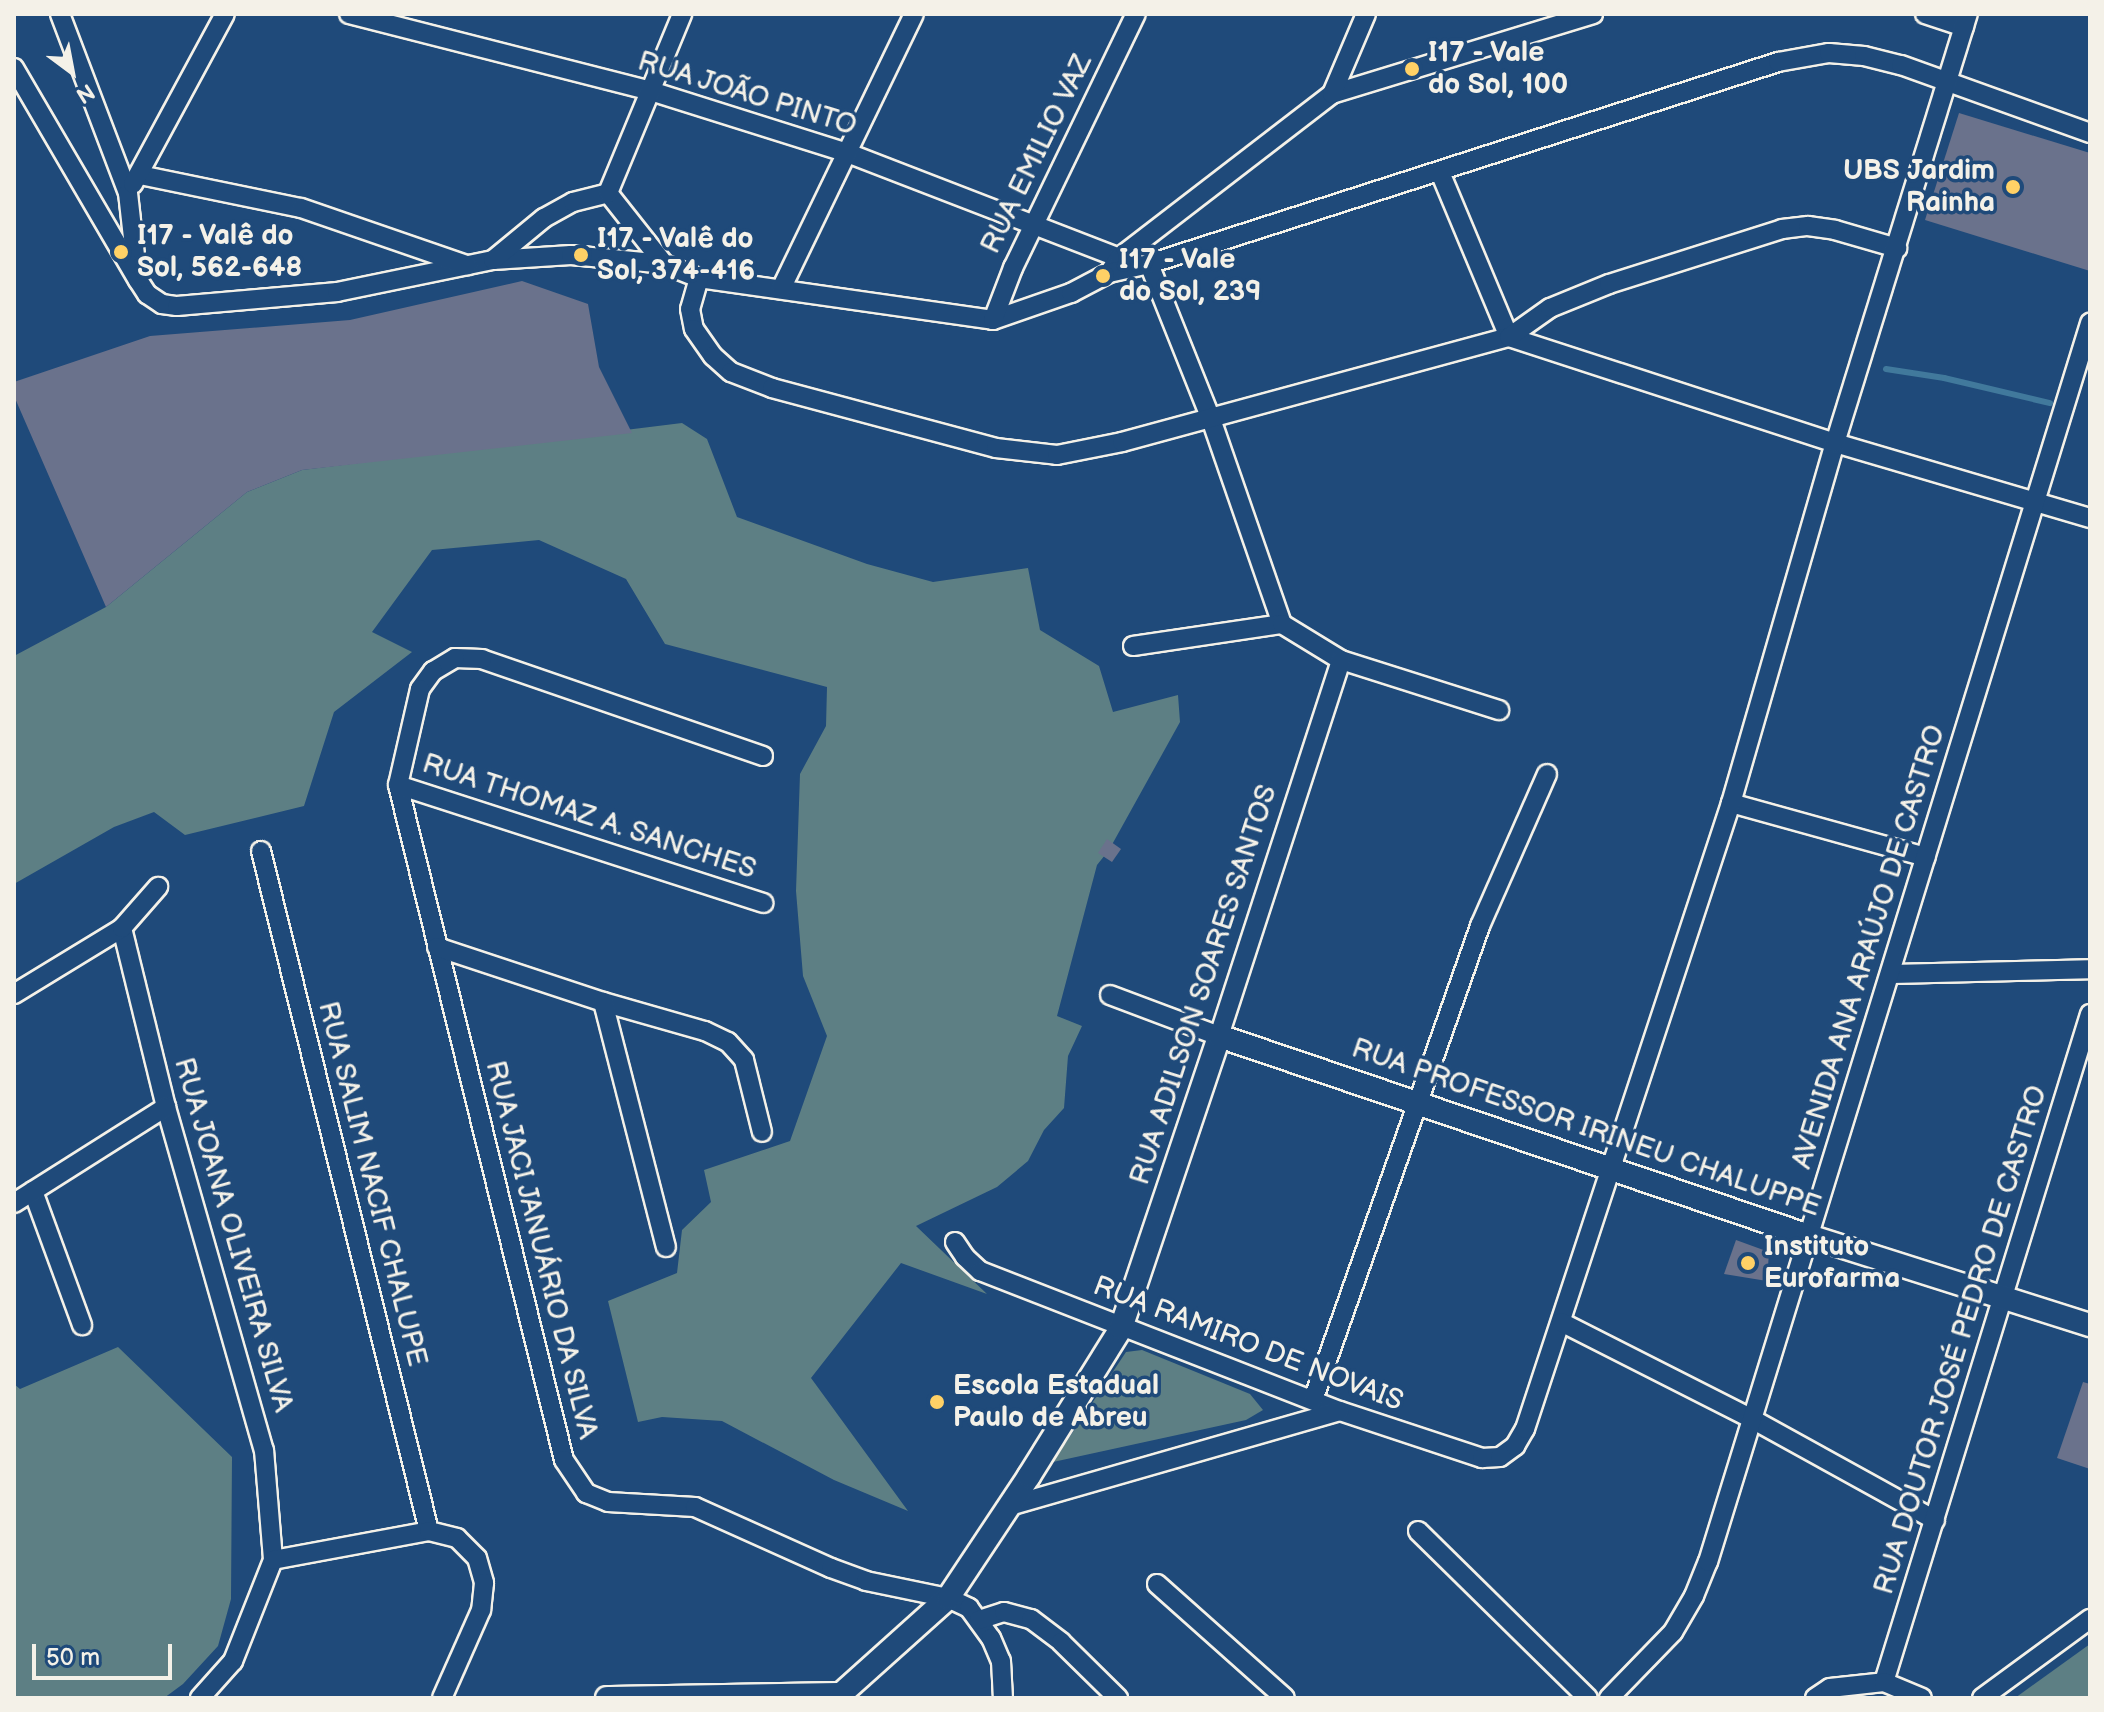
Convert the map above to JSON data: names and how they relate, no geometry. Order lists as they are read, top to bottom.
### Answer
{
  "streets": {
    "street": [
      "RUA JOÃO PINTO",
      "RUA EMILIO VAZ",
      "RUA THOMAZ A. SANCHES",
      "AVENIDA ANA ARAÚJO DE CASTRO",
      "RUA ADILSON SOARES SANTOS",
      "RUA PROFESSOR IRINEU CHALUPPE",
      "RUA SALIM NACIF CHALUPE",
      "RUA JOANA OLIVEIRA SILVA",
      "RUA JACI JANUÁRIO DA SILVA",
      "RUA DOUTOR JOSÉ PEDRO DE CASTRO",
      "RUA RAMIRO DE NOVAIS"
    ]
  },
  "crossings": [
    ["RUA JOÃO PINTO", "RUA EMILIO VAZ"],
    ["RUA THOMAZ A. SANCHES", "RUA JACI JANUÁRIO DA SILVA"],
    ["AVENIDA ANA ARAÚJO DE CASTRO", "RUA PROFESSOR IRINEU CHALUPPE"],
    ["RUA ADILSON SOARES SANTOS", "RUA PROFESSOR IRINEU CHALUPPE"],
    ["RUA ADILSON SOARES SANTOS", "RUA JACI JANUÁRIO DA SILVA"],
    ["RUA ADILSON SOARES SANTOS", "RUA RAMIRO DE NOVAIS"],
    ["RUA PROFESSOR IRINEU CHALUPPE", "RUA DOUTOR JOSÉ PEDRO DE CASTRO"]
  ],
  "places": [
    "I17 - Vale do Sol, 100",
    "UBS Jardim Rainha",
    "I17 - Valê do Sol, 562-648",
    "I17 - Valê do Sol, 374-416",
    "I17 - Vale do Sol, 239",
    "Instituto Eurofarma",
    "Escola Estadual Paulo de Abreu"
  ],
  "scale_bar": "50 m",
  "north": "bottom right"
}
